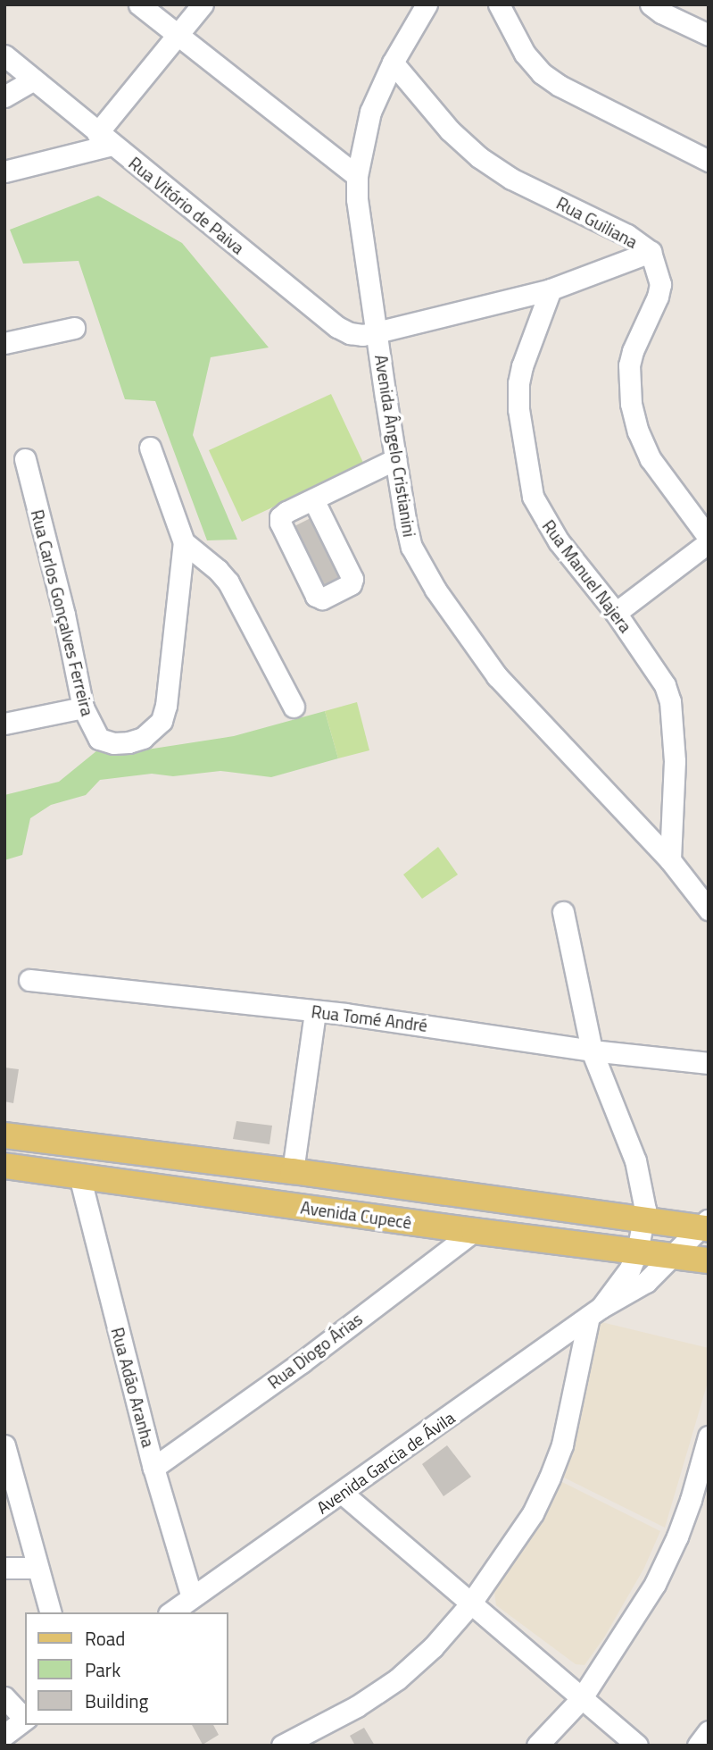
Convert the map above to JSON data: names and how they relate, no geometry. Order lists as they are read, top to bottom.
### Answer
{
  "streets": {
    "main road": ["Avenida Cupecê"],
    "street": [
      "Rua Vitório de Paiva",
      "Rua Guiliana",
      "Avenida Ângelo Cristianini",
      "Rua Manuel Najera",
      "Rua Carlos Gonçalves Ferreira",
      "Rua Tomé André",
      "Rua Diogo Árias",
      "Rua Adão Aranha",
      "Avenida Garcia de Ávila"
    ]
  },
  "crossings": [
    ["Rua Vitório de Paiva", "Rua Guiliana"],
    ["Rua Vitório de Paiva", "Avenida Ângelo Cristianini"],
    ["Rua Vitório de Paiva", "Rua Manuel Najera"],
    ["Rua Guiliana", "Avenida Ângelo Cristianini"],
    ["Avenida Ângelo Cristianini", "Rua Manuel Najera"],
    ["Rua Tomé André", "Avenida Garcia de Ávila"],
    ["Avenida Cupecê", "Rua Diogo Árias"],
    ["Avenida Cupecê", "Rua Adão Aranha"],
    ["Avenida Cupecê", "Avenida Garcia de Ávila"],
    ["Rua Diogo Árias", "Rua Adão Aranha"],
    ["Rua Adão Aranha", "Avenida Garcia de Ávila"]
  ],
  "legend": ["Road", "Park", "Building"]
}
